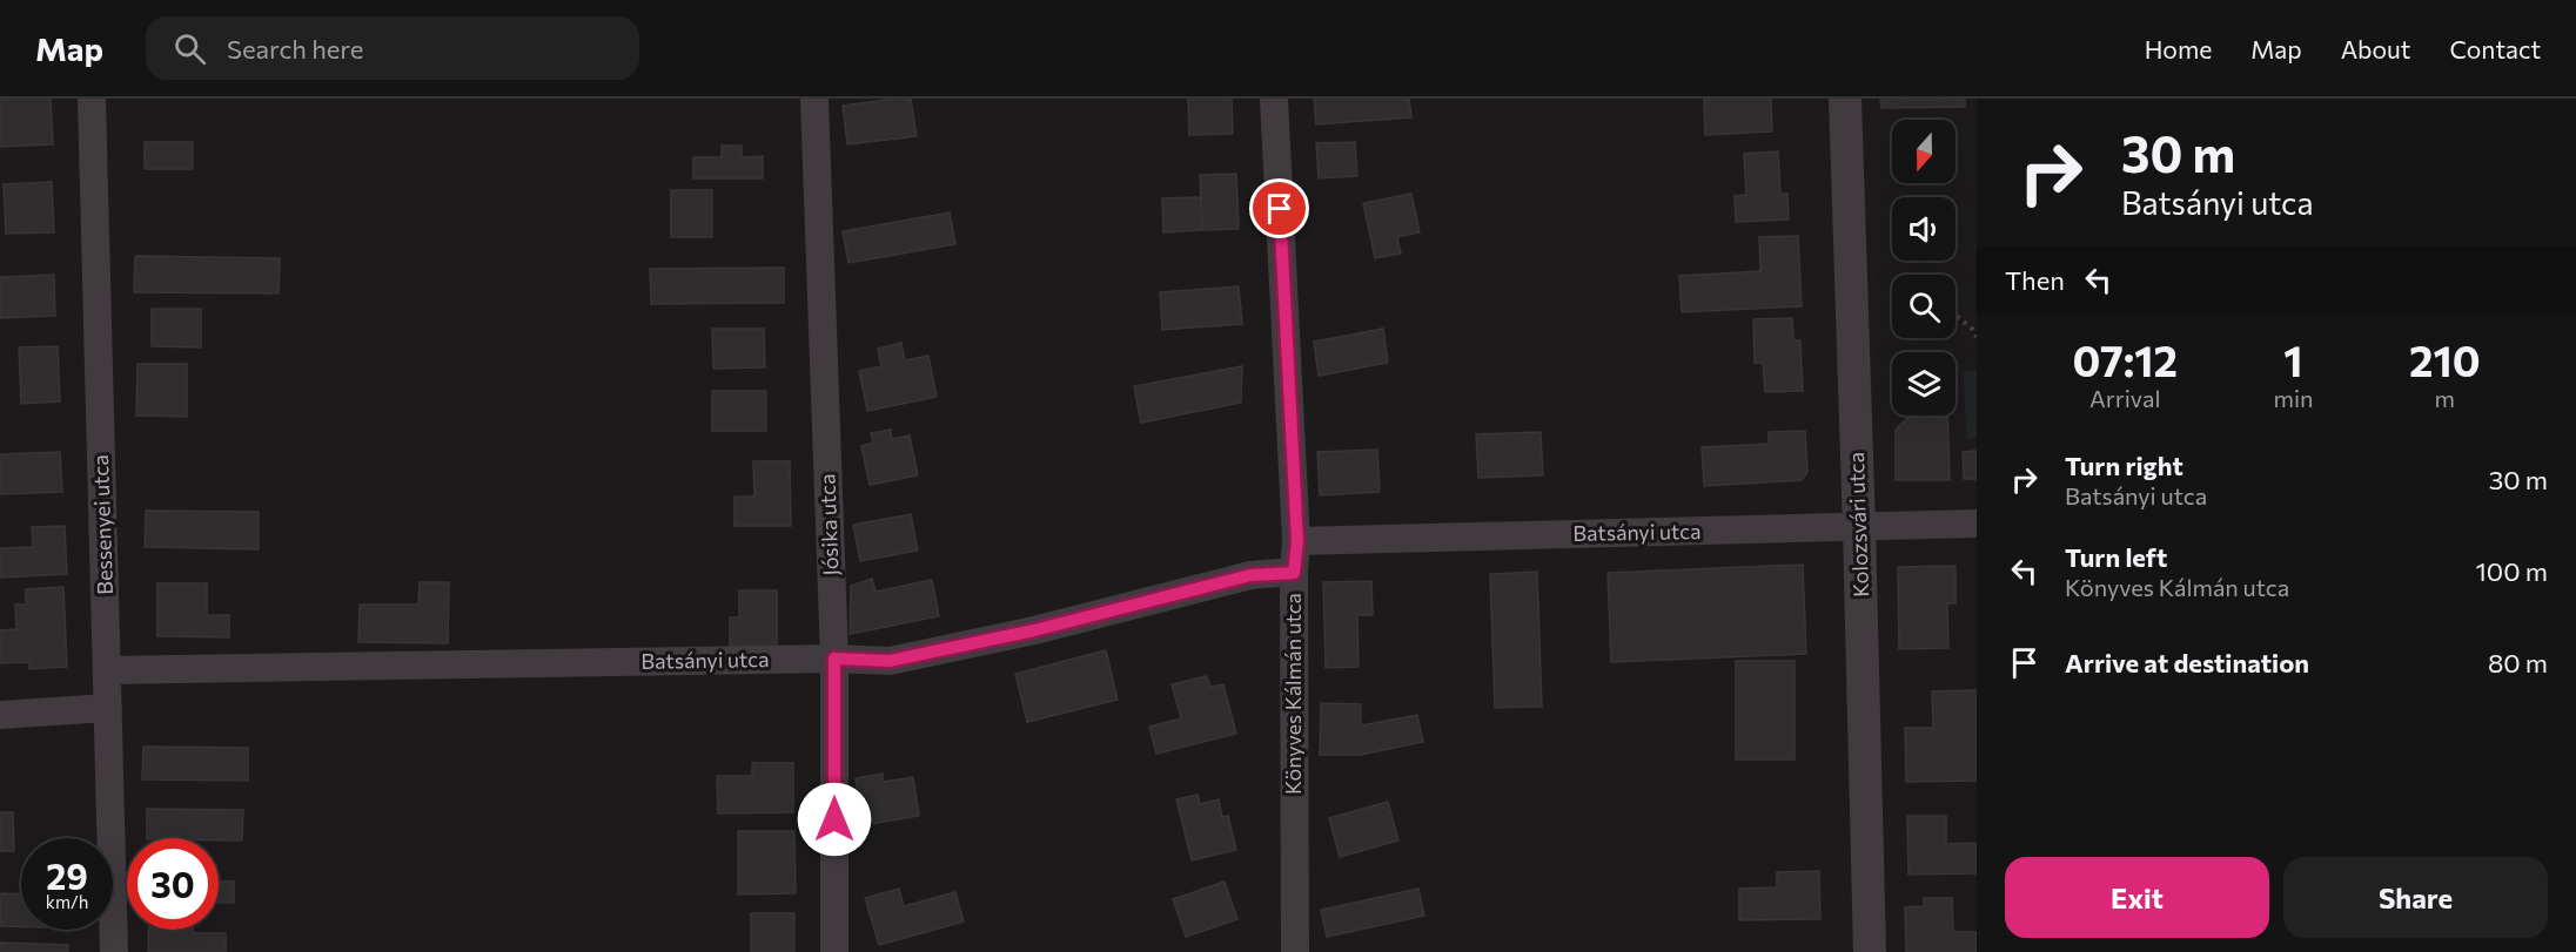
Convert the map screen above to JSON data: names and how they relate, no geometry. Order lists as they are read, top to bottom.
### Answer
{
  "streets": {
    "street": [
      "Bessenyei utca",
      "Jósika utca",
      "Kolozsvári utca",
      "Batsányi utca",
      "Könyves Kálmán utca"
    ]
  },
  "crossings": [
    ["Bessenyei utca", "Batsányi utca"],
    ["Jósika utca", "Batsányi utca"],
    ["Kolozsvári utca", "Batsányi utca"],
    ["Batsányi utca", "Könyves Kálmán utca"]
  ],
  "north": "bottom",
  "page": {
    "header": "Map",
    "search": "Search here",
    "nav": [
      "Home",
      "Map",
      "About",
      "Contact"
    ],
    "turn": ["30 m", "Batsányi utca"],
    "then": "Then",
    "eta": [
      "07:12",
      "Arrival",
      "1",
      "min",
      "210",
      "m"
    ],
    "list": [
      {
        "name": "Turn right",
        "note": "Batsányi utca",
        "value": "30 m"
      },
      {
        "name": "Turn left",
        "note": "Könyves Kálmán utca",
        "value": "100 m"
      },
      {
        "name": "Arrive at destination",
        "value": "80 m"
      }
    ],
    "speed": "29 km/h",
    "limit": "30",
    "buttons": ["Exit", "Share"]
  }
}
